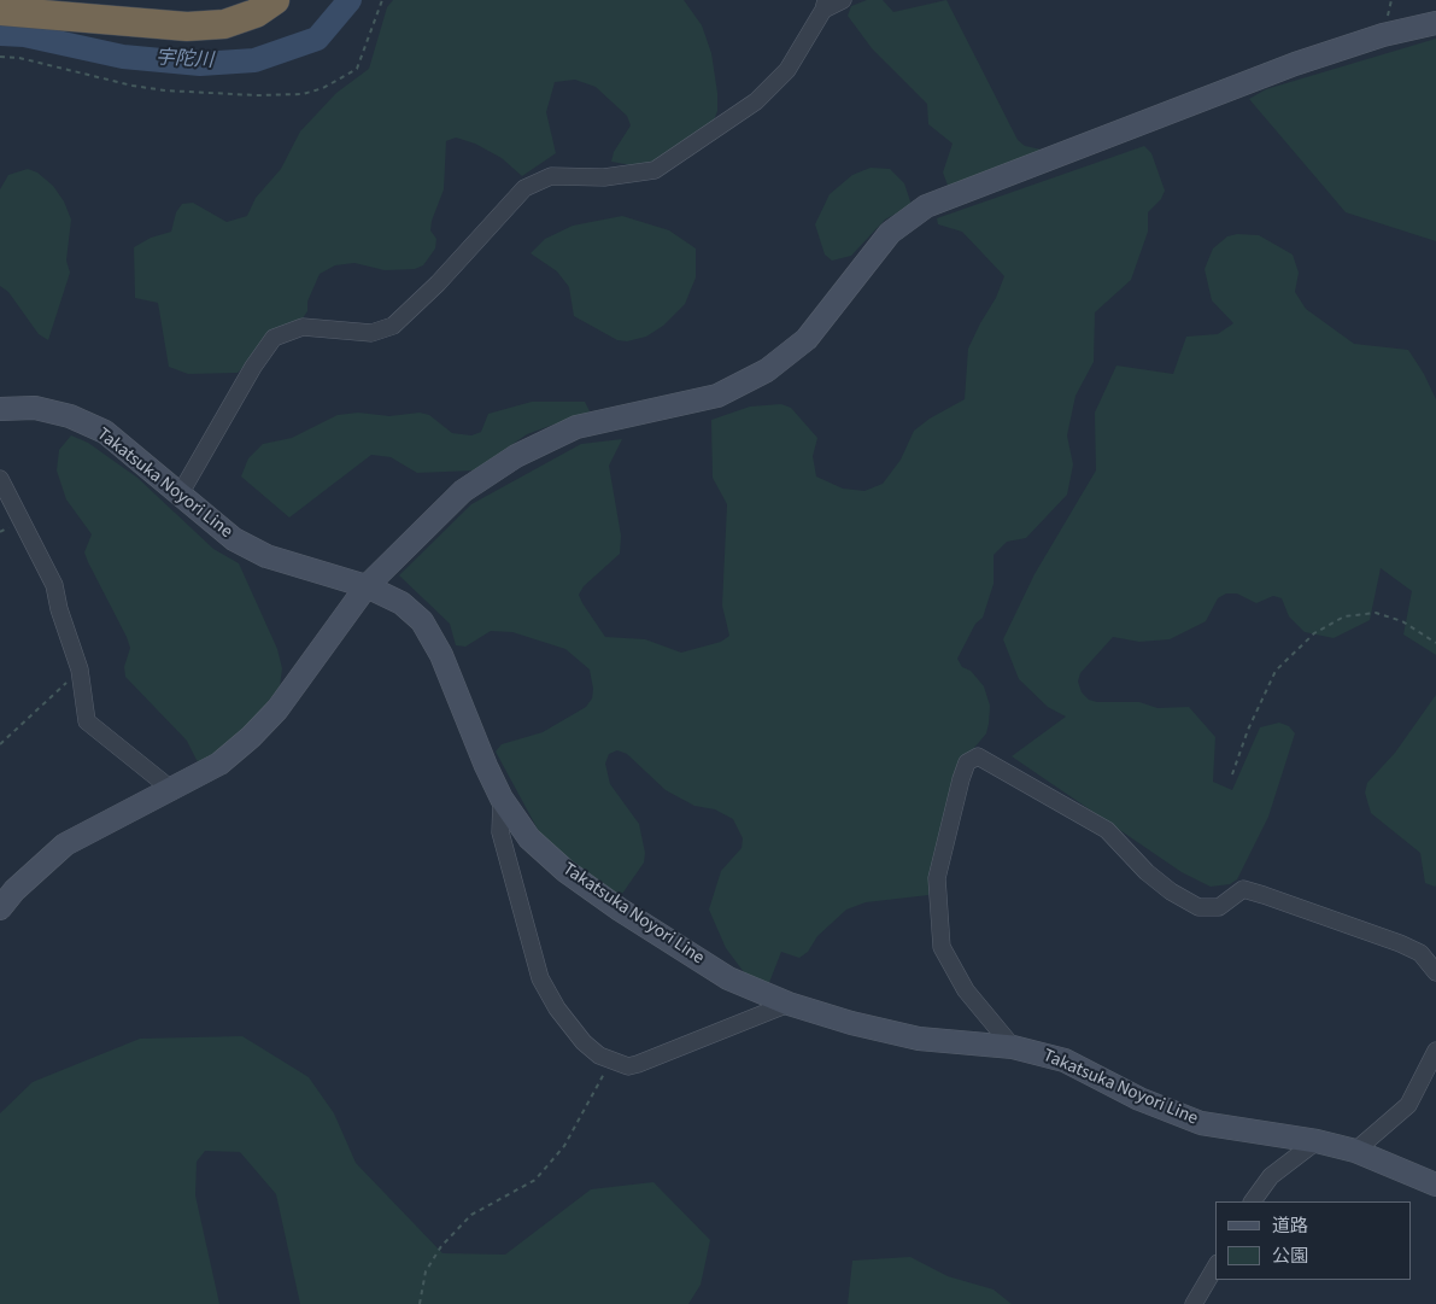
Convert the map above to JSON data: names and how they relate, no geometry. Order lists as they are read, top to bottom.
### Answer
{
  "streets": {
    "street": ["Takatsuka Noyori Line"]
  },
  "water": ["宇陀川"],
  "legend": ["道路", "公園"]
}
